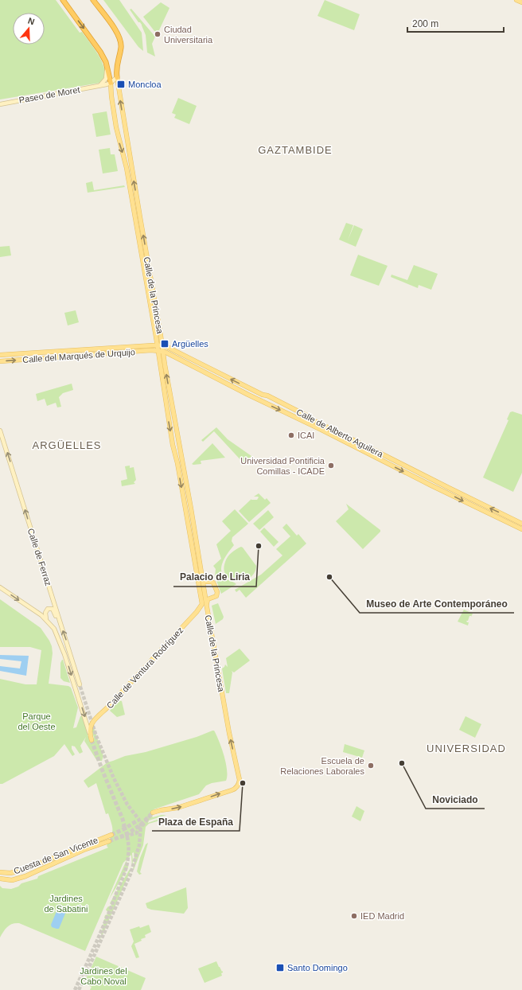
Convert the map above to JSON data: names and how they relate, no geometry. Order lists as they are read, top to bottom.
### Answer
{
  "streets": {
    "highway": ["Calle de la Princesa"],
    "main road": [
      "Paseo de Moret",
      "Calle del Marqués de Urquijo",
      "Calle de Alberto Aguilera",
      "Calle de Ferraz",
      "Calle de Ventura Rodríguez",
      "Cuesta de San Vicente"
    ]
  },
  "crossings": [
    ["Paseo de Moret", "Calle de la Princesa"],
    ["Calle de la Princesa", "Calle del Marqués de Urquijo"],
    ["Calle de la Princesa", "Calle de Alberto Aguilera"],
    ["Calle de la Princesa", "Calle de Ventura Rodríguez"],
    ["Calle del Marqués de Urquijo", "Calle de Alberto Aguilera"]
  ],
  "one_way": ["Calle de Ferraz"],
  "districts": ["GAZTAMBIDE", "ARGÜELLES", "UNIVERSIDAD"],
  "parks": ["Parque del Oeste", "Jardines de Sabatini", "Jardines del Cabo Noval"],
  "places": {
    "other": [
      "Ciudad Universitaria",
      "ICAI",
      "Universidad Pontificia Comillas - ICADE",
      "Palacio de Liria",
      "Museo de Arte Contemporáneo",
      "Noviciado",
      "Escuela de Relaciones Laborales",
      "Plaza de España",
      "IED Madrid"
    ],
    "transit": ["Moncloa", "Argüelles", "Santo Domingo"]
  },
  "scale_bar": "200 m",
  "north": "top"
}
